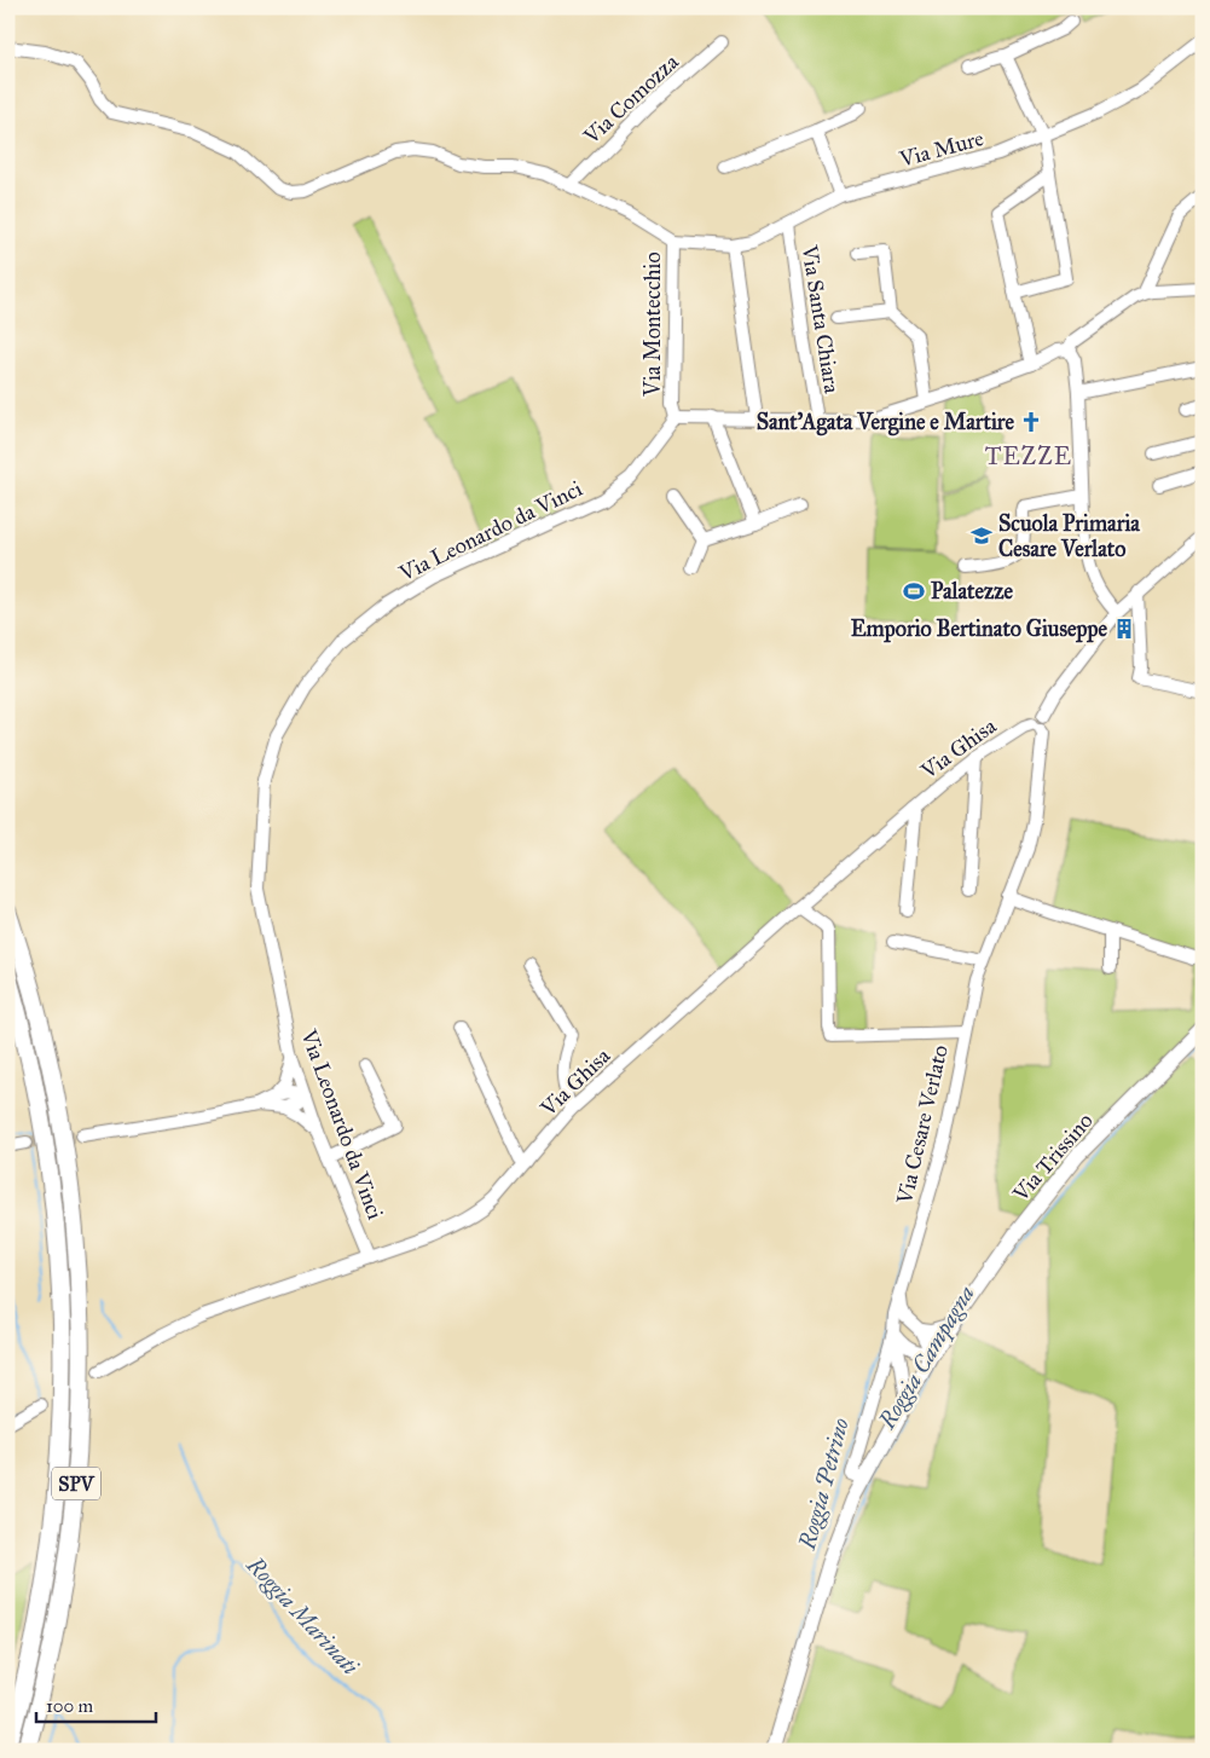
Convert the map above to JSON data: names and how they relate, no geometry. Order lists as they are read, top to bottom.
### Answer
{
  "streets": {
    "highway": ["SPV"],
    "main road": ["Via Trissino"],
    "street": [
      "Via Comozza",
      "Via Mure",
      "Via Santa Chiara",
      "Via Montecchio",
      "Via Leonardo da Vinci",
      "Via Ghisa",
      "Via Cesare Verlato"
    ]
  },
  "crossings": [
    ["Via Comozza", "Via Montecchio"],
    ["Via Mure", "Via Santa Chiara"],
    ["Via Mure", "Via Montecchio"],
    ["Via Santa Chiara", "Via Montecchio"],
    ["Via Montecchio", "Via Leonardo da Vinci"],
    ["Via Leonardo da Vinci", "Via Ghisa"],
    ["Via Ghisa", "Via Cesare Verlato"]
  ],
  "districts": ["TEZZE"],
  "water": ["Roggia Campagna", "Roggia Petrino", "Roggia Marinati"],
  "places": {
    "church": ["Sant'Agata Vergine e Martire"],
    "school or university": ["Scuola Primaria Cesare Verlato"],
    "sports": ["Palatezze"],
    "building": ["Emporio Bertinato Giuseppe"]
  },
  "scale_bar": "100 m"
}
